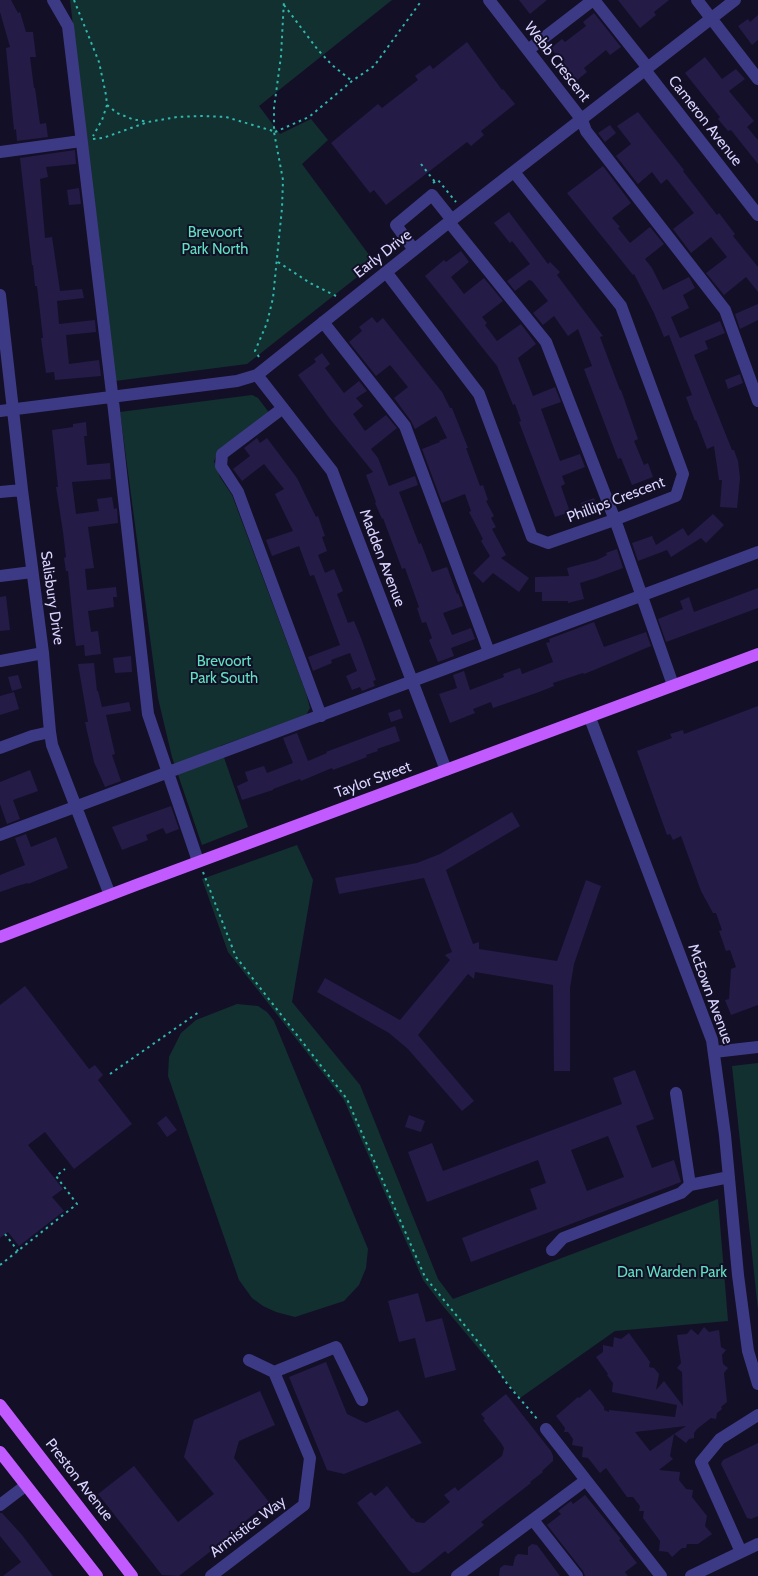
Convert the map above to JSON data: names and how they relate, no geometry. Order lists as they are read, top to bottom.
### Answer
{
  "streets": {
    "main road": ["Taylor Street", "Preston Avenue"],
    "street": [
      "Webb Crescent",
      "Cameron Avenue",
      "Early Drive",
      "Phillips Crescent",
      "Madden Avenue",
      "Salisbury Drive",
      "McEown Avenue",
      "Armistice Way"
    ]
  },
  "crossings": [
    ["Webb Crescent", "Early Drive"],
    ["Cameron Avenue", "Early Drive"],
    ["Early Drive", "Phillips Crescent"],
    ["Early Drive", "Madden Avenue"],
    ["Early Drive", "Salisbury Drive"],
    ["Madden Avenue", "Taylor Street"],
    ["Salisbury Drive", "Taylor Street"],
    ["Taylor Street", "McEown Avenue"]
  ],
  "parks": ["Brevoort Park North", "Brevoort Park South", "Dan Warden Park"]
}
